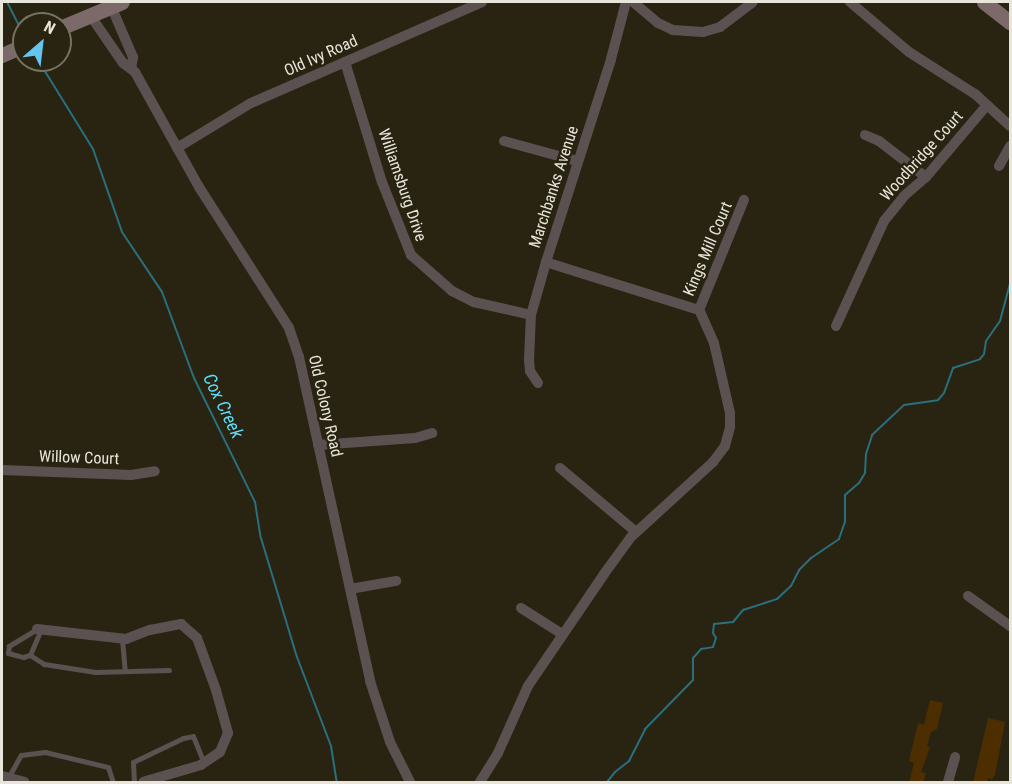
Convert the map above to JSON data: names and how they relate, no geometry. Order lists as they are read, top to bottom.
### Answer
{
  "streets": {
    "street": [
      "Old Ivy Road",
      "Woodbridge Court",
      "Williamsburg Drive",
      "Marchbanks Avenue",
      "Kings Mill Court",
      "Old Colony Road",
      "Willow Court"
    ]
  },
  "crossings": [
    ["Old Ivy Road", "Williamsburg Drive"],
    ["Old Ivy Road", "Old Colony Road"],
    ["Williamsburg Drive", "Marchbanks Avenue"]
  ],
  "water": ["Cox Creek"],
  "north": "top right"
}
